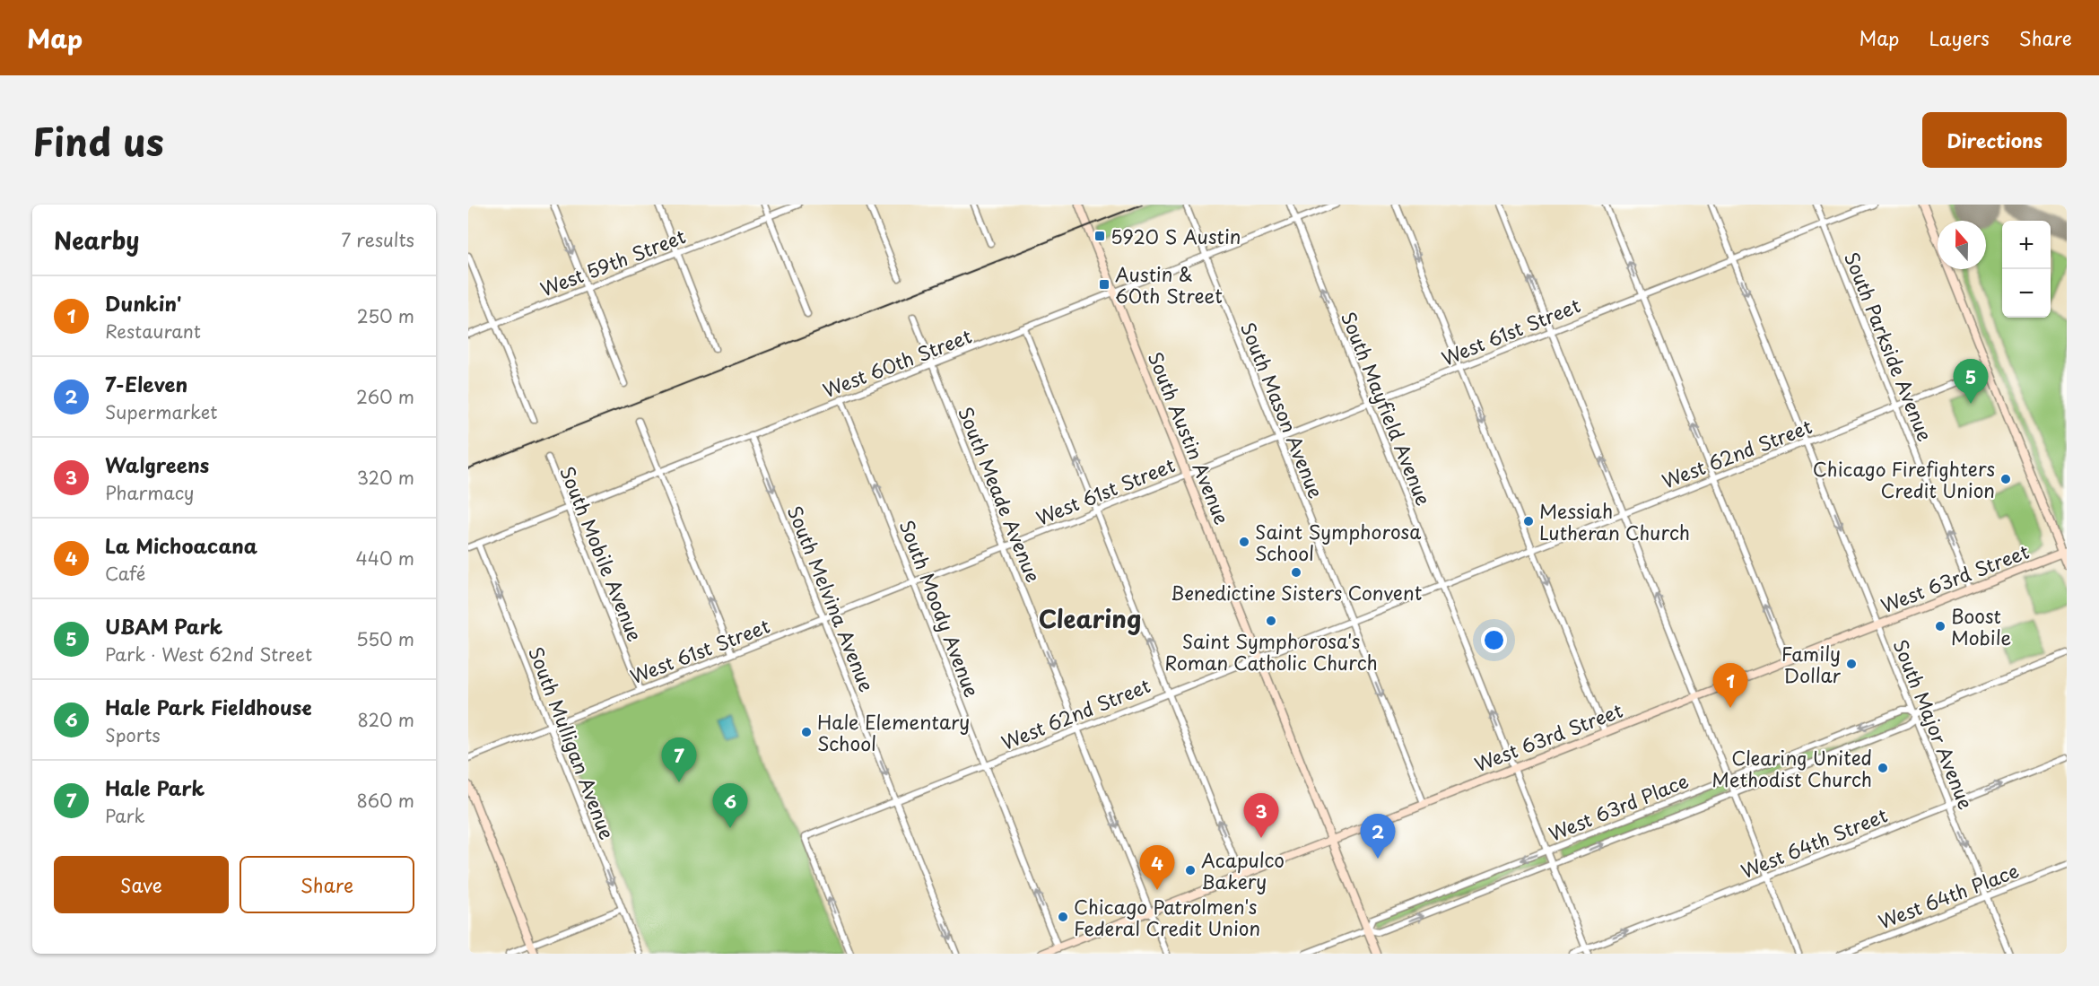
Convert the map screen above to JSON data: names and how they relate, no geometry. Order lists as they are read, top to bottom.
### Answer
{
  "streets": {
    "main road": ["South Austin Avenue", "West 63rd Street"],
    "street": [
      "West 59th Street",
      "West 61st Street",
      "South Parkside Avenue",
      "West 60th Street",
      "South Mayfield Avenue",
      "South Mason Avenue",
      "West 62nd Street",
      "South Meade Avenue",
      "South Mobile Avenue",
      "South Melvina Avenue",
      "South Moody Avenue",
      "South Major Avenue",
      "South Mulligan Avenue",
      "West 63rd Place",
      "West 64th Street",
      "West 64th Place"
    ]
  },
  "crossings": [
    ["West 61st Street", "South Parkside Avenue"],
    ["West 61st Street", "South Mayfield Avenue"],
    ["West 61st Street", "South Mason Avenue"],
    ["West 61st Street", "South Austin Avenue"],
    ["West 61st Street", "South Meade Avenue"],
    ["West 61st Street", "South Mobile Avenue"],
    ["West 61st Street", "South Melvina Avenue"],
    ["West 61st Street", "South Moody Avenue"],
    ["West 61st Street", "South Major Avenue"],
    ["West 61st Street", "South Mulligan Avenue"],
    ["South Parkside Avenue", "West 62nd Street"],
    ["South Parkside Avenue", "West 63rd Street"],
    ["West 60th Street", "South Mayfield Avenue"],
    ["West 60th Street", "South Mason Avenue"],
    ["West 60th Street", "South Austin Avenue"],
    ["West 60th Street", "South Meade Avenue"],
    ["West 60th Street", "South Mobile Avenue"],
    ["West 60th Street", "South Melvina Avenue"],
    ["West 60th Street", "South Moody Avenue"],
    ["West 60th Street", "South Mulligan Avenue"],
    ["South Mayfield Avenue", "West 62nd Street"],
    ["South Mayfield Avenue", "West 63rd Street"],
    ["South Mayfield Avenue", "West 63rd Place"],
    ["South Mayfield Avenue", "West 64th Street"],
    ["South Mason Avenue", "West 62nd Street"],
    ["South Mason Avenue", "West 63rd Street"],
    ["South Austin Avenue", "West 62nd Street"],
    ["South Austin Avenue", "West 63rd Street"],
    ["South Austin Avenue", "West 63rd Place"],
    ["West 62nd Street", "South Meade Avenue"],
    ["West 62nd Street", "South Melvina Avenue"],
    ["West 62nd Street", "South Moody Avenue"],
    ["West 62nd Street", "South Major Avenue"],
    ["South Meade Avenue", "West 63rd Street"],
    ["West 63rd Street", "South Moody Avenue"],
    ["West 63rd Street", "South Major Avenue"],
    ["South Major Avenue", "West 63rd Place"],
    ["South Major Avenue", "West 64th Street"],
    ["South Major Avenue", "West 64th Place"]
  ],
  "one_way": [
    "South Parkside Avenue",
    "South Mayfield Avenue",
    "South Meade Avenue",
    "South Melvina Avenue",
    "South Moody Avenue",
    "South Major Avenue",
    "South Mulligan Avenue",
    "West 64th Street"
  ],
  "districts": ["Clearing"],
  "places": {
    "transit": ["5920 S Austin", "Austin & 60th Street"],
    "other": [
      "Chicago Firefighters Credit Union",
      "Messiah Lutheran Church",
      "Saint Symphorosa School",
      "Benedictine Sisters Convent",
      "Saint Symphorosa's Roman Catholic Church",
      "Boost Mobile",
      "Family Dollar",
      "Hale Elementary School",
      "Clearing United Methodist Church",
      "Acapulco Bakery",
      "Chicago Patrolmen's Federal Credit Union"
    ]
  },
  "north": "top",
  "page": {
    "header": "Map",
    "nav": ["Map", "Layers", "Share"],
    "title": "Find us",
    "buttons": [
      "Directions",
      ["Save", "Share"]
    ],
    "heading": ["Nearby", "7 results"],
    "map_buttons": ["+", "−"],
    "list": [
      {
        "mark": "1",
        "name": "Dunkin'",
        "note": "Restaurant",
        "value": "250 m"
      },
      {
        "mark": "2",
        "name": "7-Eleven",
        "note": "Supermarket",
        "value": "260 m"
      },
      {
        "mark": "3",
        "name": "Walgreens",
        "note": "Pharmacy",
        "value": "320 m"
      },
      {
        "mark": "4",
        "name": "La Michoacana",
        "note": "Café",
        "value": "440 m"
      },
      {
        "mark": "5",
        "name": "UBAM Park",
        "note": "Park · West 62nd Street",
        "value": "550 m"
      },
      {
        "mark": "6",
        "name": "Hale Park Fieldhouse",
        "note": "Sports",
        "value": "820 m"
      },
      {
        "mark": "7",
        "name": "Hale Park",
        "note": "Park",
        "value": "860 m"
      }
    ],
    "pins": [
      "5",
      "1",
      "7",
      "6",
      "3",
      "2",
      "4"
    ]
  }
}
